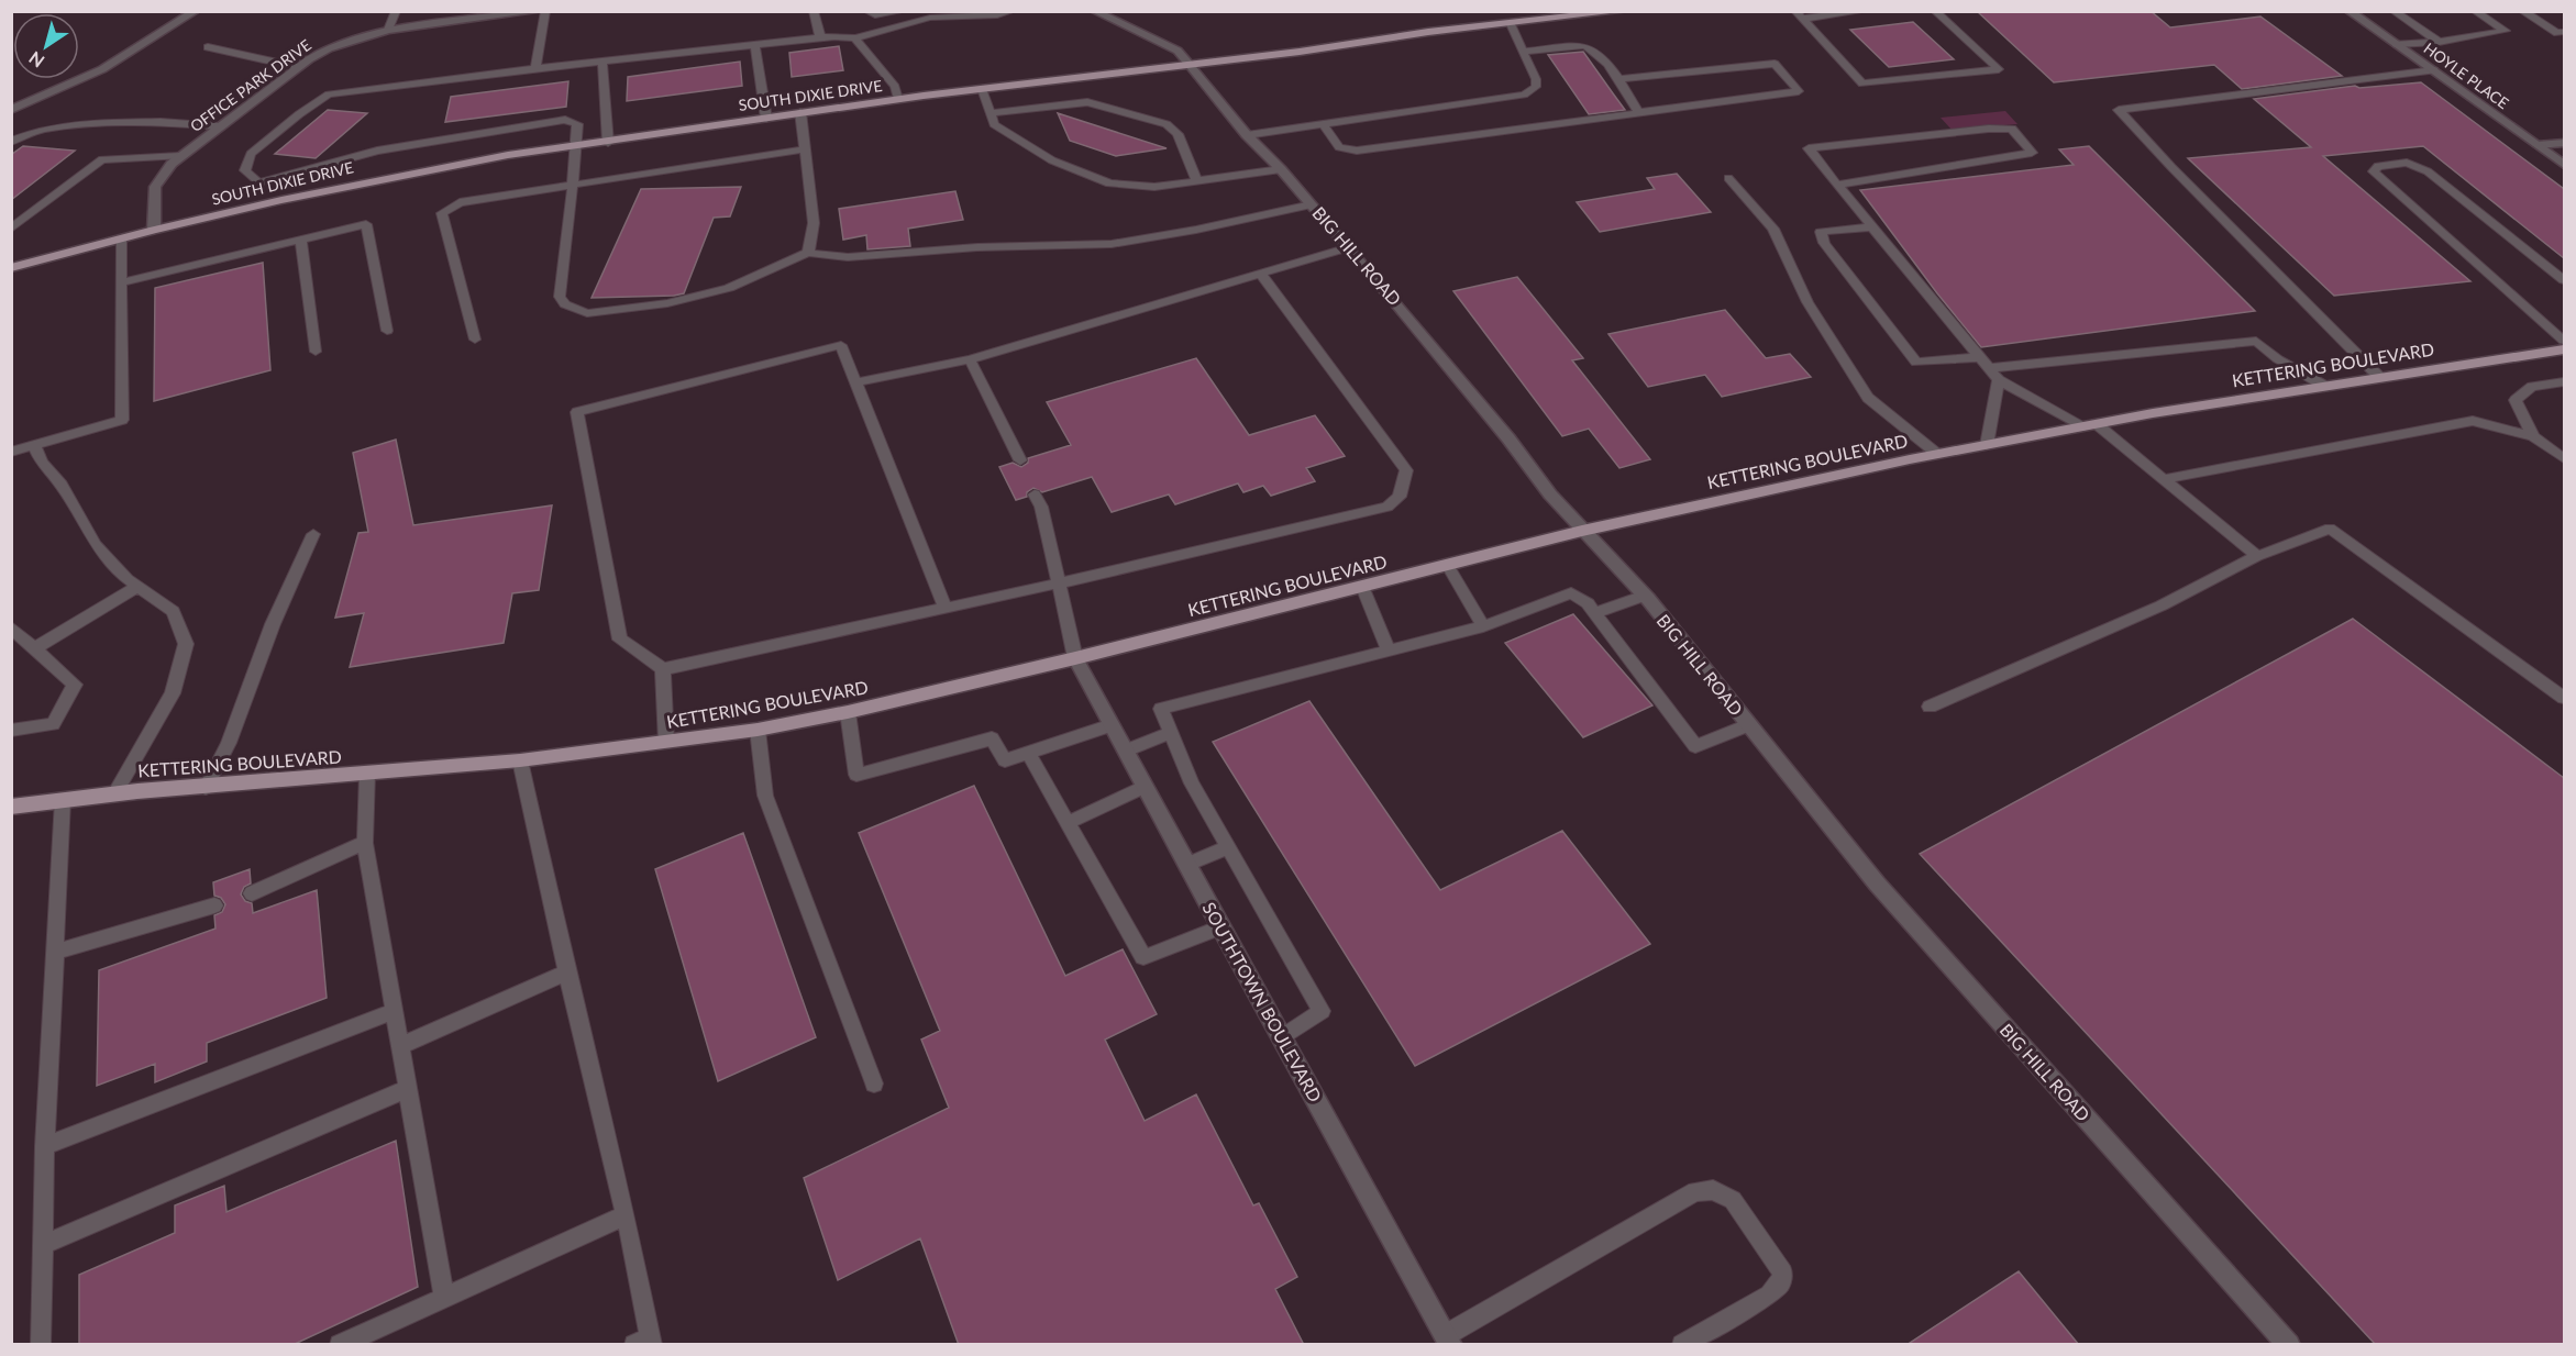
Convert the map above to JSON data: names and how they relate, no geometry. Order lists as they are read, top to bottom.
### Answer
{
  "streets": {
    "main road": ["SOUTH DIXIE DRIVE", "KETTERING BOULEVARD"],
    "street": [
      "HOYLE PLACE",
      "OFFICE PARK DRIVE",
      "BIG HILL ROAD",
      "SOUTHTOWN BOULEVARD"
    ]
  },
  "crossings": [
    ["OFFICE PARK DRIVE", "SOUTH DIXIE DRIVE"],
    ["SOUTH DIXIE DRIVE", "BIG HILL ROAD"],
    ["BIG HILL ROAD", "KETTERING BOULEVARD"],
    ["KETTERING BOULEVARD", "SOUTHTOWN BOULEVARD"]
  ],
  "north": "bottom left"
}
